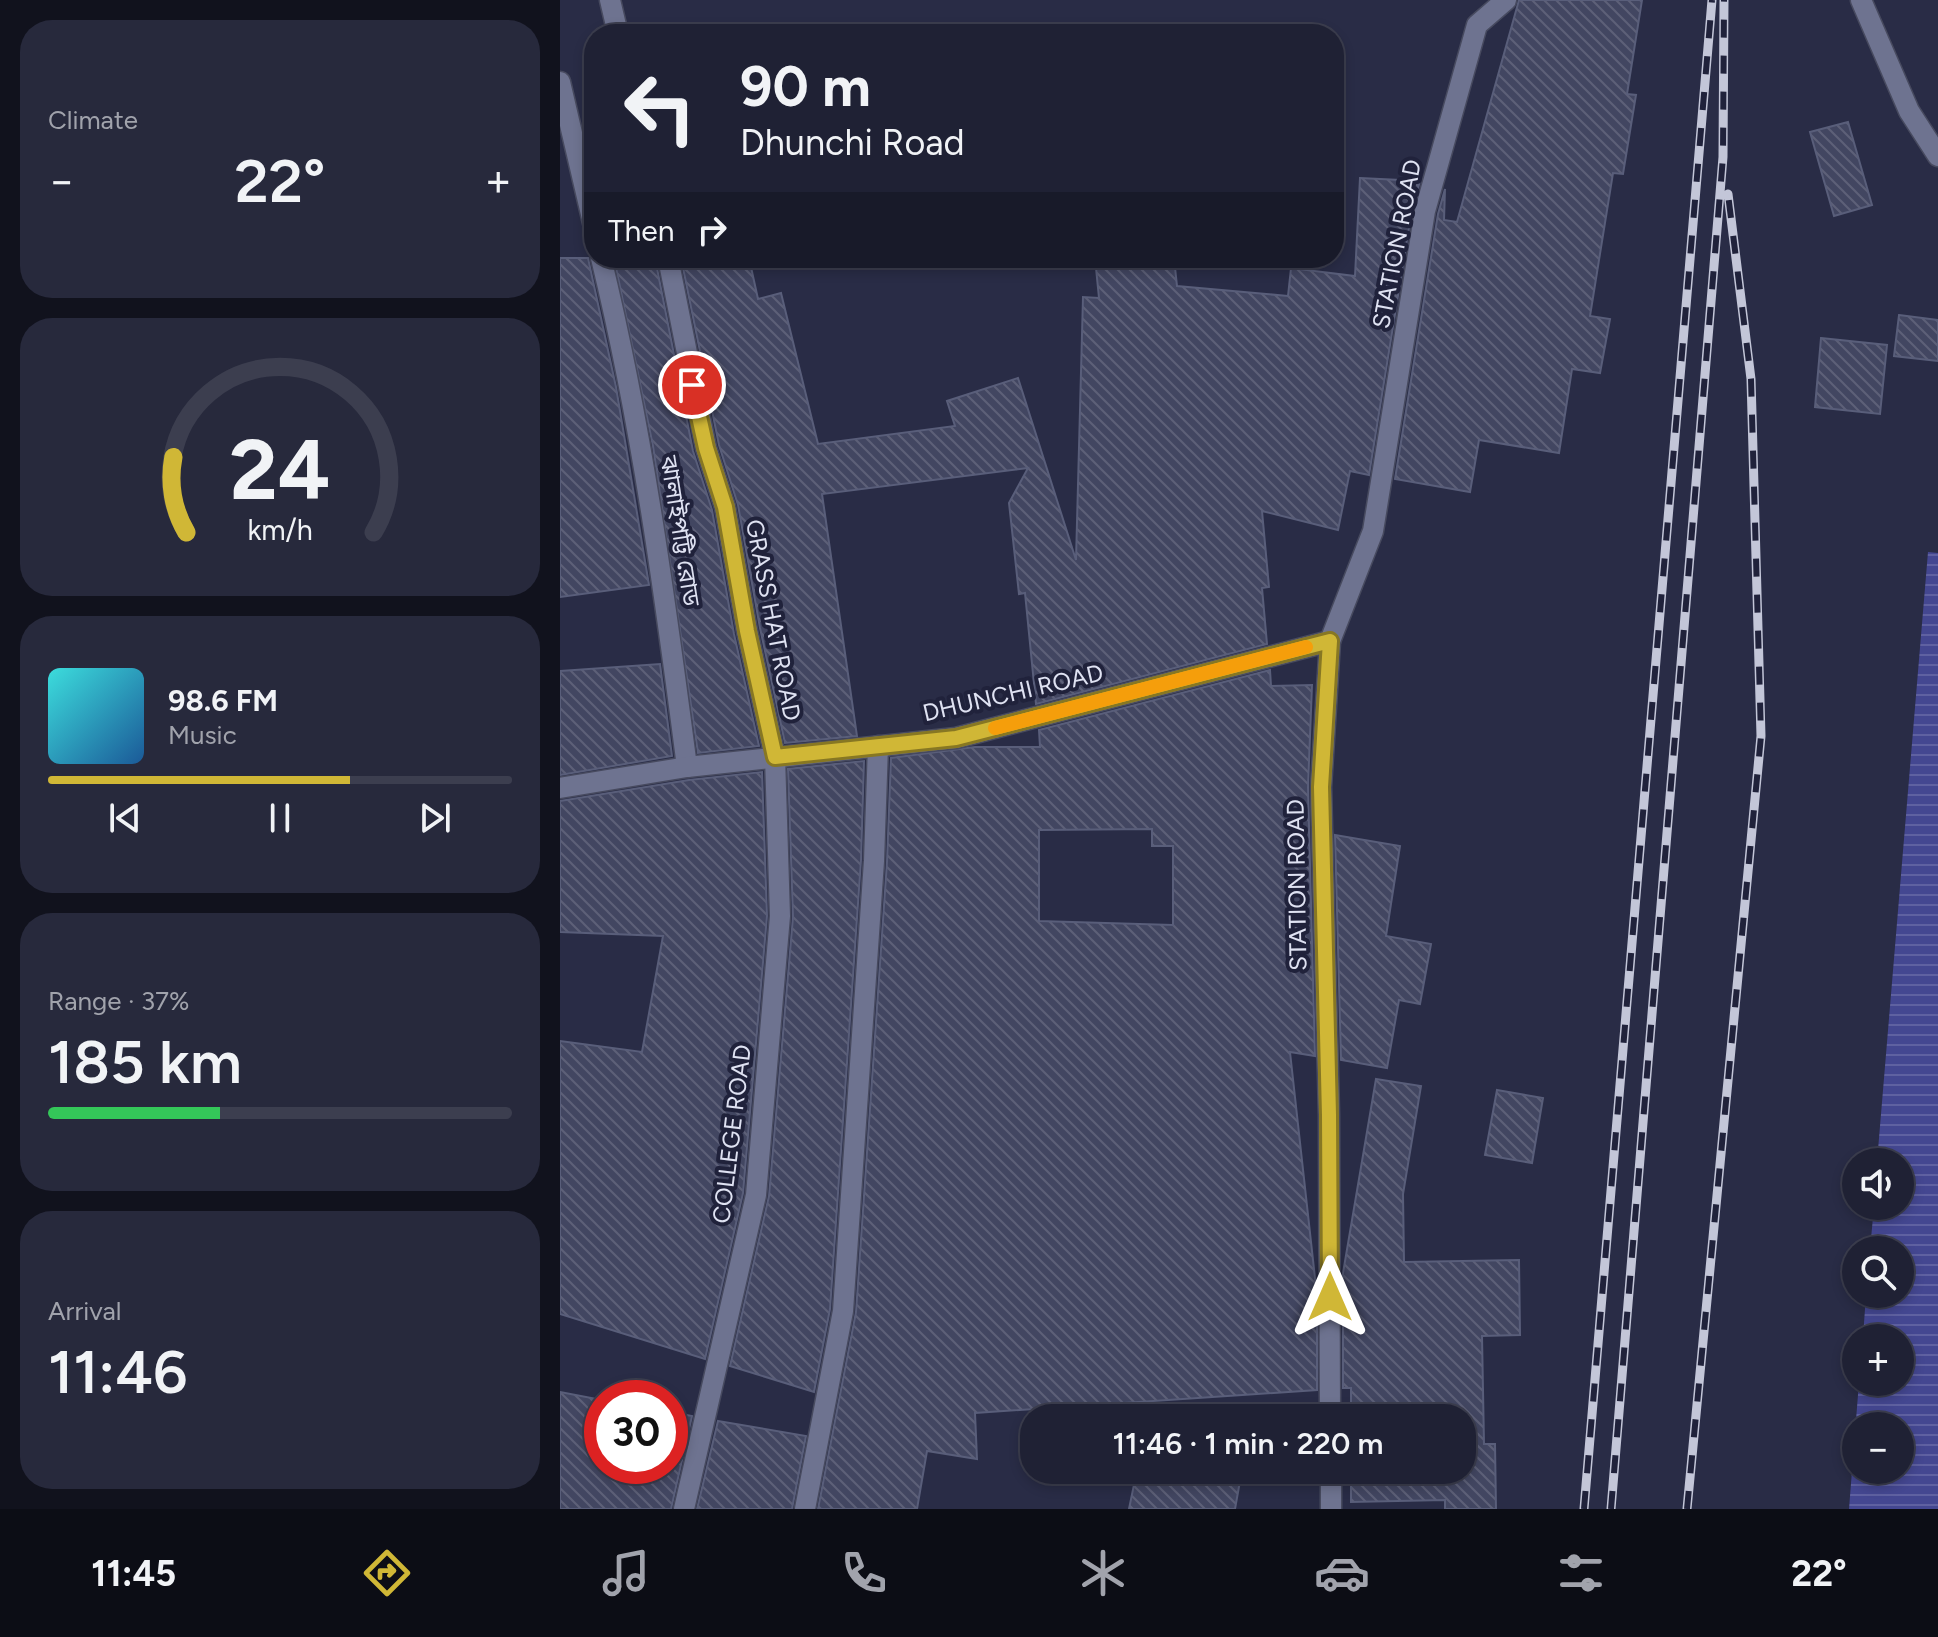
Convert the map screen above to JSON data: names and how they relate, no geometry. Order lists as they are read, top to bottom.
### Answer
{
  "streets": {
    "street": [
      "STATION ROAD",
      "ঝালাইপট্টি রোড",
      "GRASS HAT ROAD",
      "DHUNCHI ROAD",
      "COLLEGE ROAD"
    ]
  },
  "crossings": [
    ["STATION ROAD", "DHUNCHI ROAD"],
    ["ঝালাইপট্টি রোড", "DHUNCHI ROAD"],
    ["GRASS HAT ROAD", "DHUNCHI ROAD"],
    ["GRASS HAT ROAD", "COLLEGE ROAD"],
    ["DHUNCHI ROAD", "COLLEGE ROAD"]
  ],
  "page": {
    "tile": [
      "Climate",
      ["Range · 37%", "185 km"],
      ["Arrival", "11:46"]
    ],
    "turn": ["90 m", "Dhunchi Road"],
    "heat": ["−", "22°", "+"],
    "then": "Then",
    "song": ["98.6 FM", "Music"],
    "map_buttons": ["+", "−"],
    "limit": "30",
    "trip": "11:46 · 1 min · 220 m",
    "tabs": ["11:45", "22°"],
    "gauge": ["24", "km/h"]
  }
}
